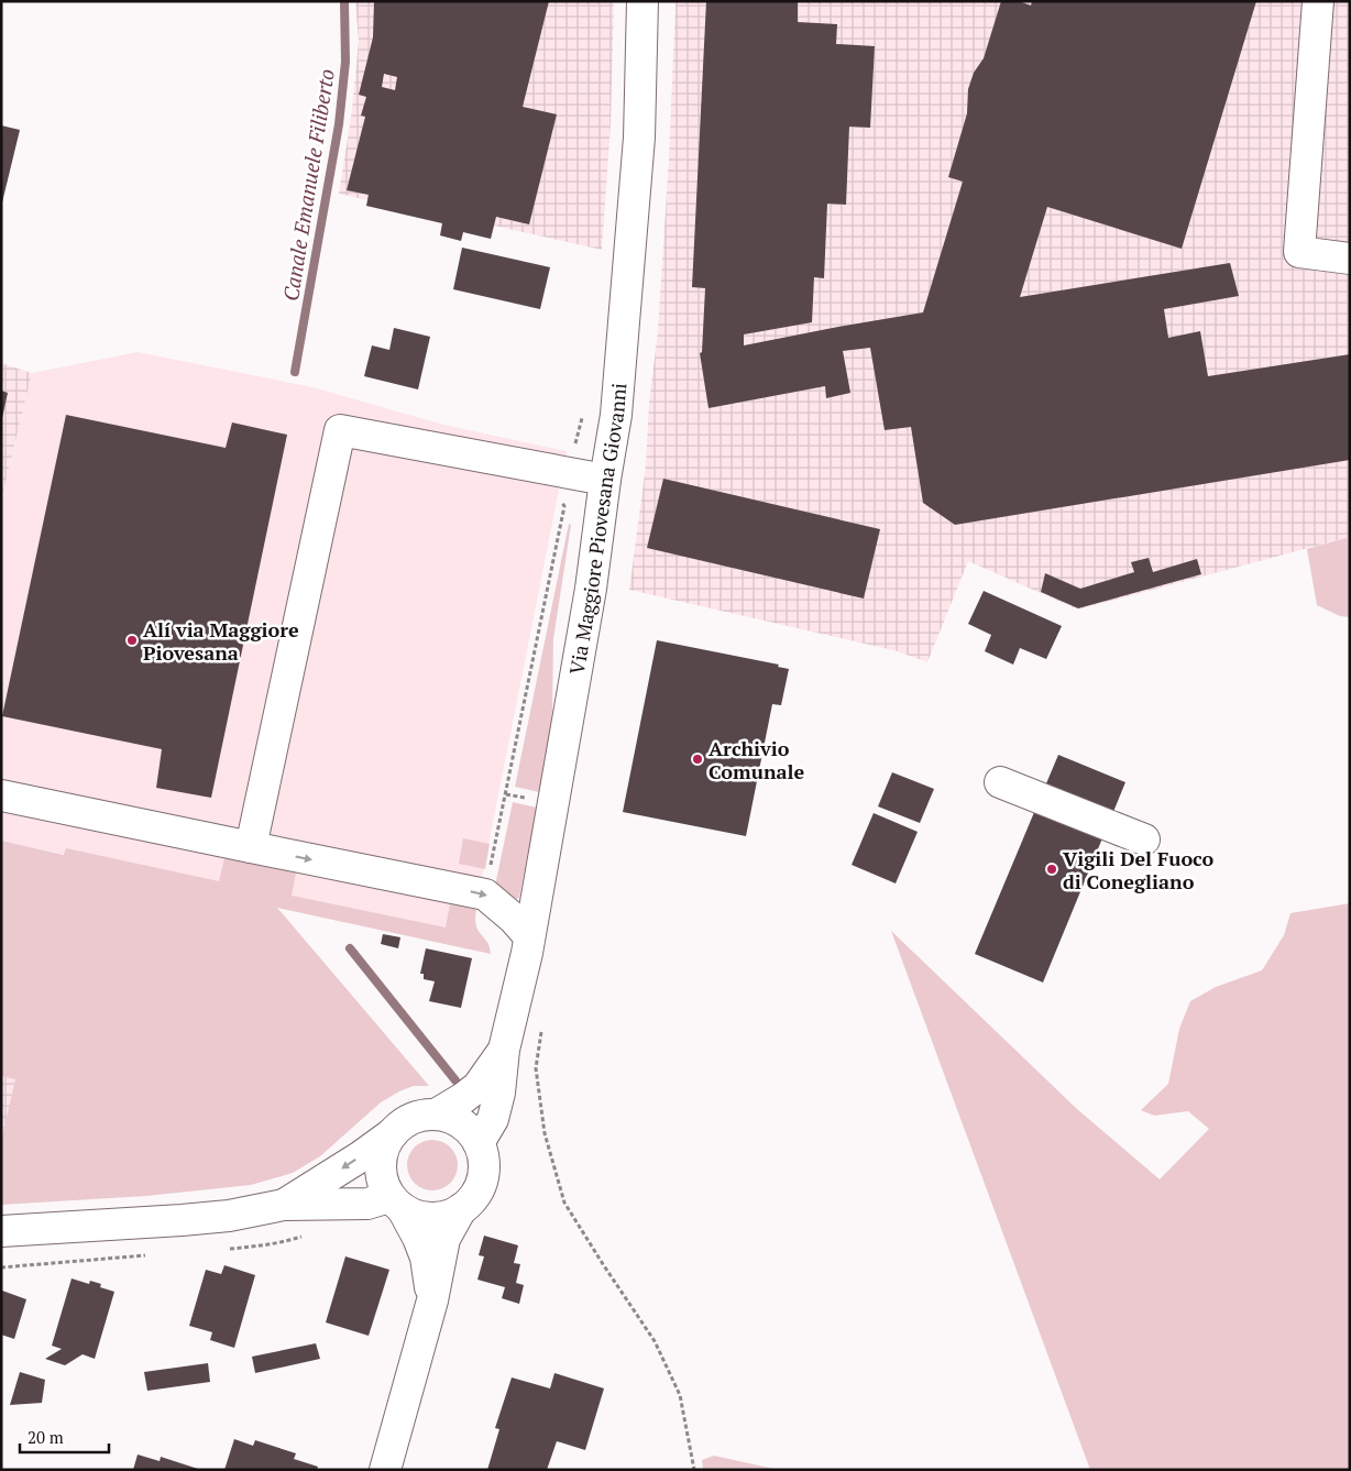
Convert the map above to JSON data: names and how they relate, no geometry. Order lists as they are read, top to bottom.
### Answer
{
  "streets": {
    "street": ["Via Maggiore Piovesana Giovanni"]
  },
  "water": ["Canale Emanuele Filiberto"],
  "places": ["Alí via Maggiore Piovesana", "Archivio Comunale", "Vigili Del Fuoco di Conegliano"],
  "scale_bar": "20 m"
}
